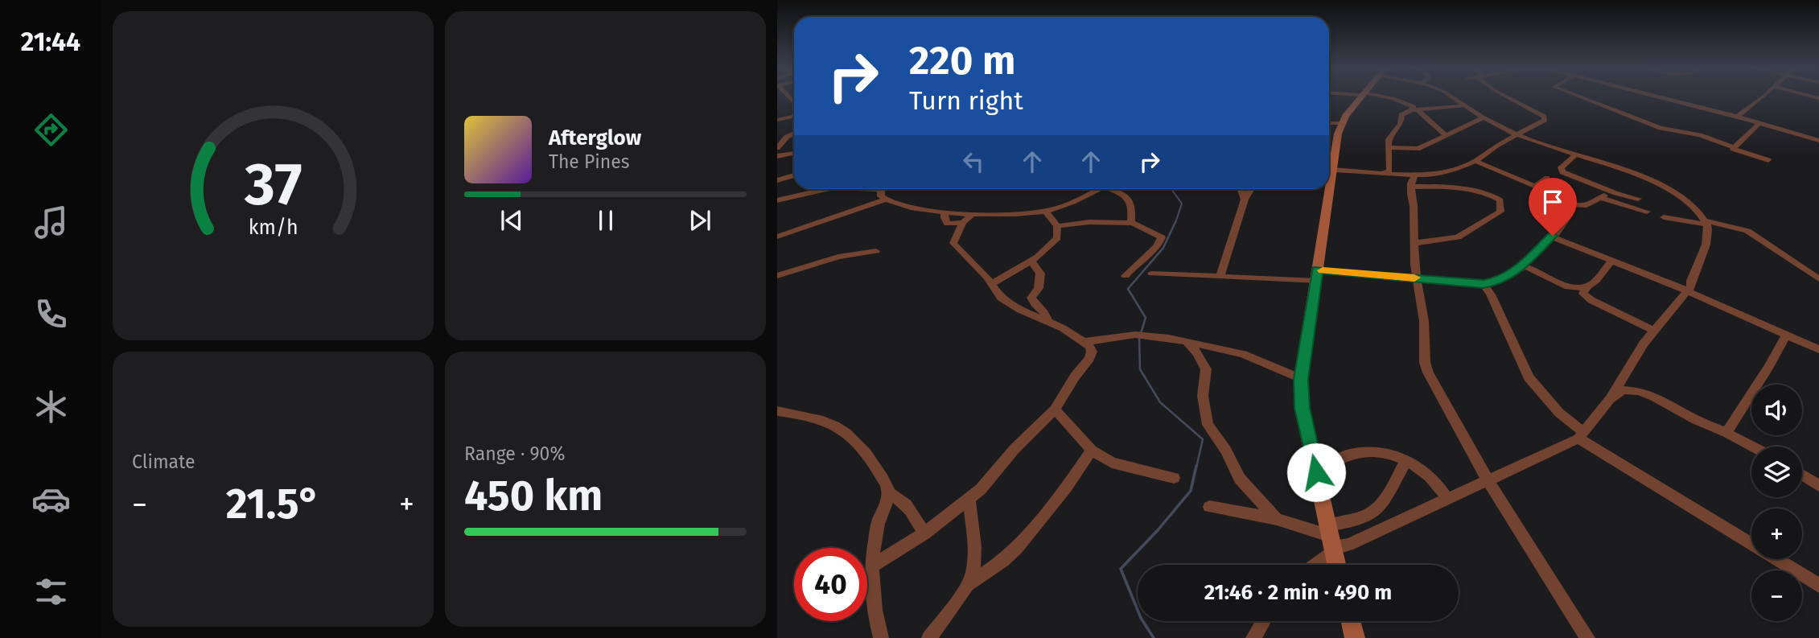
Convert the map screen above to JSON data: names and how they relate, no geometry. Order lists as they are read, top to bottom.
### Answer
{
  "page": {
    "tabs": "21:44",
    "turn": ["220 m", "Turn right"],
    "song": ["Afterglow", "The Pines"],
    "tile": [
      "Climate",
      ["Range · 90%", "450 km"]
    ],
    "map_buttons": ["+", "−"],
    "heat": ["−", "21.5°", "+"],
    "limit": "40",
    "trip": "21:46 · 2 min · 490 m",
    "gauge": ["37", "km/h"]
  }
}
